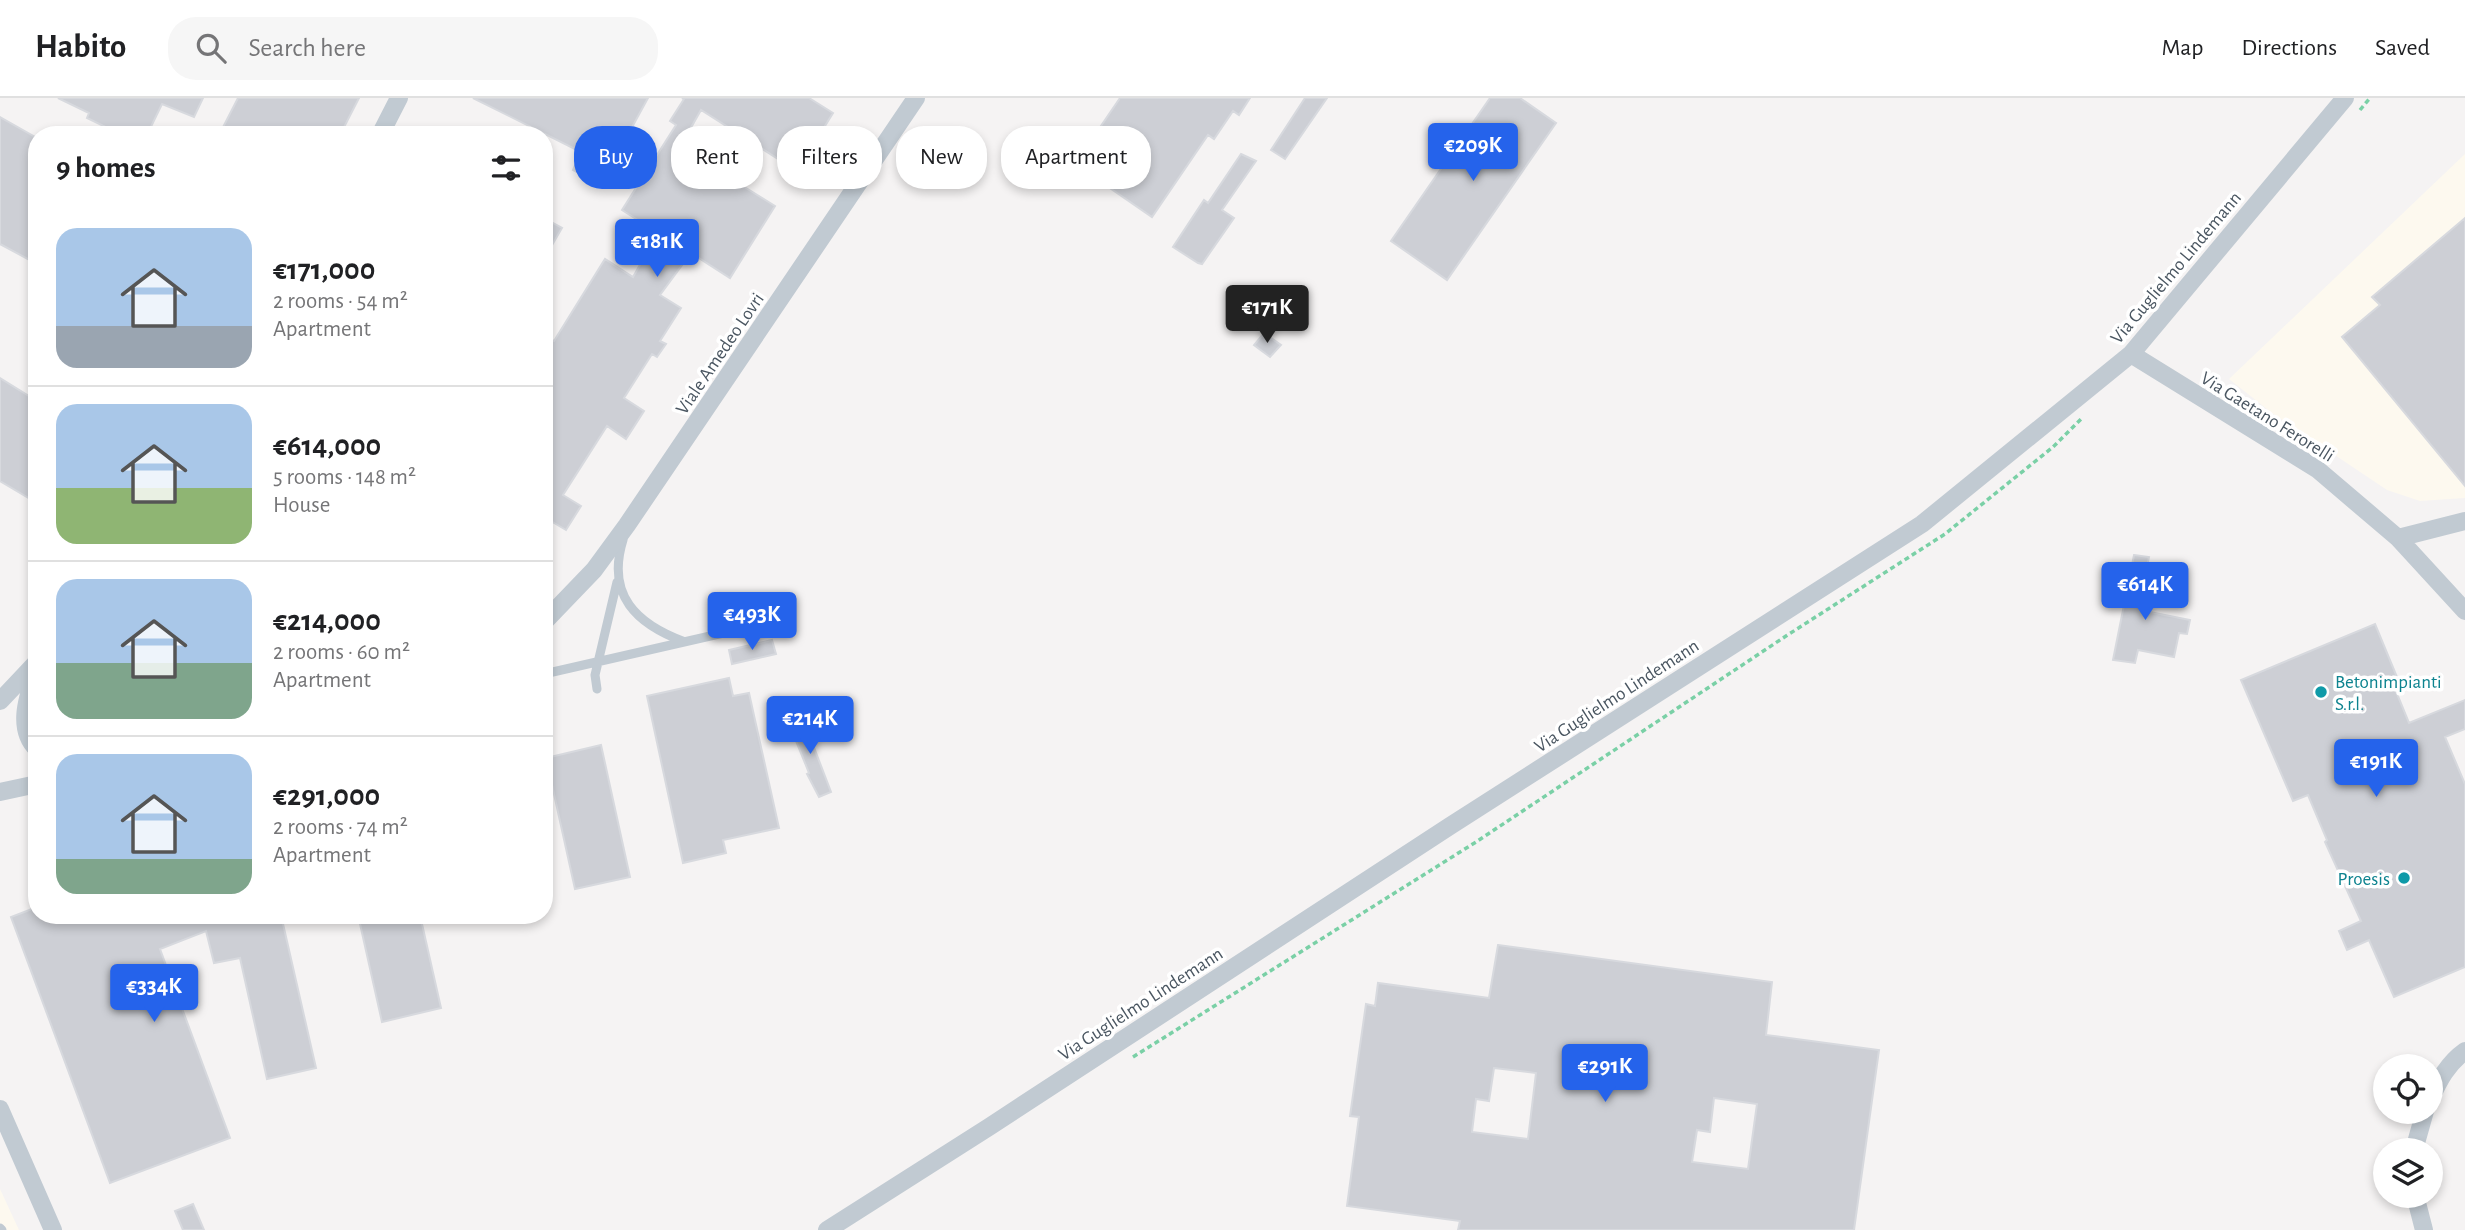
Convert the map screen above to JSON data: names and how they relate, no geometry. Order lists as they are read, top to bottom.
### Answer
{
  "streets": {
    "street": ["Via Guglielmo Lindemann", "Viale Amedeo Lovri", "Via Gaetano Ferorelli"]
  },
  "crossings": [
    ["Via Guglielmo Lindemann", "Via Gaetano Ferorelli"]
  ],
  "places": ["Betonimpianti S.r.l.", "Proesis"],
  "page": {
    "header": "Habito",
    "search": "Search here",
    "nav": ["Map", "Directions", "Saved"],
    "price": [
      "€209K",
      "€181K",
      "€171K",
      "€614K",
      "€493K",
      "€214K",
      "€191K",
      "€334K",
      "€291K"
    ],
    "chip": [
      "Buy",
      "Rent",
      "Filters",
      "New",
      "Apartment"
    ],
    "heading": "9 homes",
    "list": [
      {
        "name": "€171,000",
        "note": "2 rooms · 54 m² · Apartment"
      },
      {
        "name": "€614,000",
        "note": "5 rooms · 148 m² · House"
      },
      {
        "name": "€214,000",
        "note": "2 rooms · 60 m² · Apartment"
      },
      {
        "name": "€291,000",
        "note": "2 rooms · 74 m² · Apartment"
      }
    ]
  }
}
